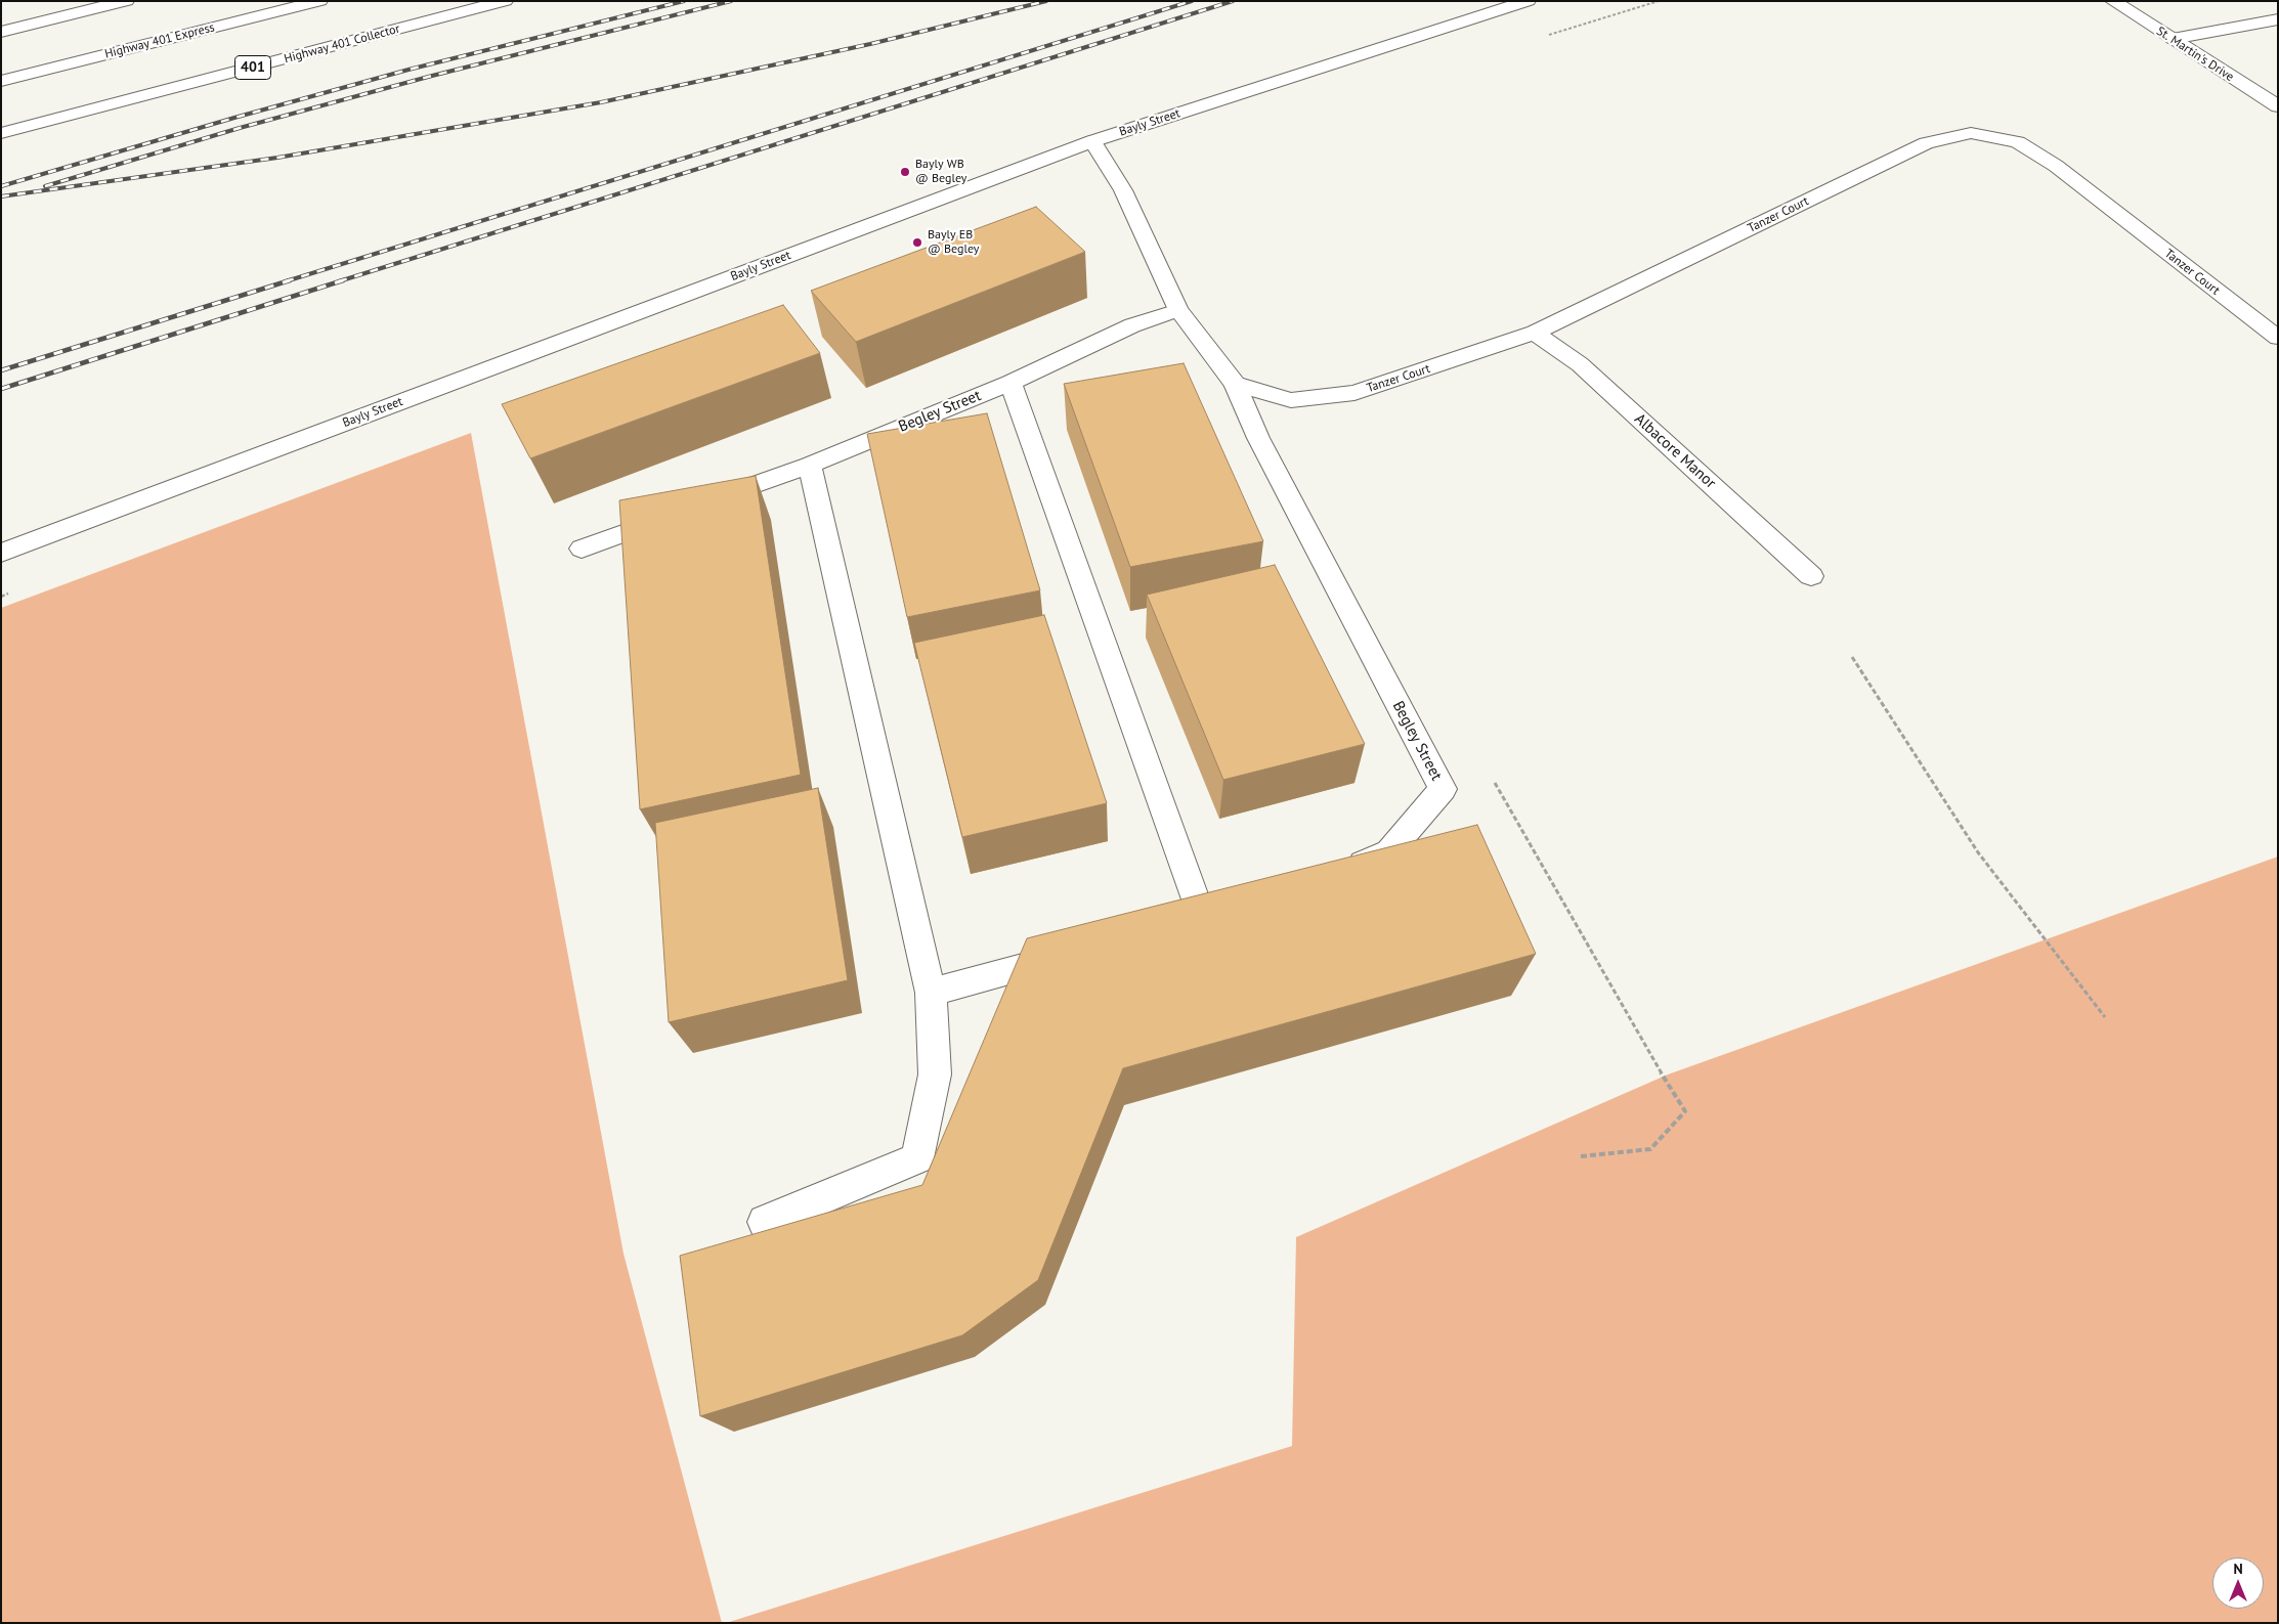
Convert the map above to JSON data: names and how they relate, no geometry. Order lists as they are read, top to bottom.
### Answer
{
  "streets": {
    "main road": [
      "Highway 401 Express",
      "Highway 401 Collector",
      "St. Martin's Drive",
      "401",
      "Bayly Street",
      "Tanzer Court",
      "Begley Street",
      "Albacore Manor"
    ]
  },
  "crossings": [
    ["Bayly Street", "Begley Street"],
    ["Tanzer Court", "Begley Street"],
    ["Tanzer Court", "Albacore Manor"]
  ],
  "places": ["Bayly WB @ Begley", "Bayly EB @ Begley"],
  "north": "top"
}
